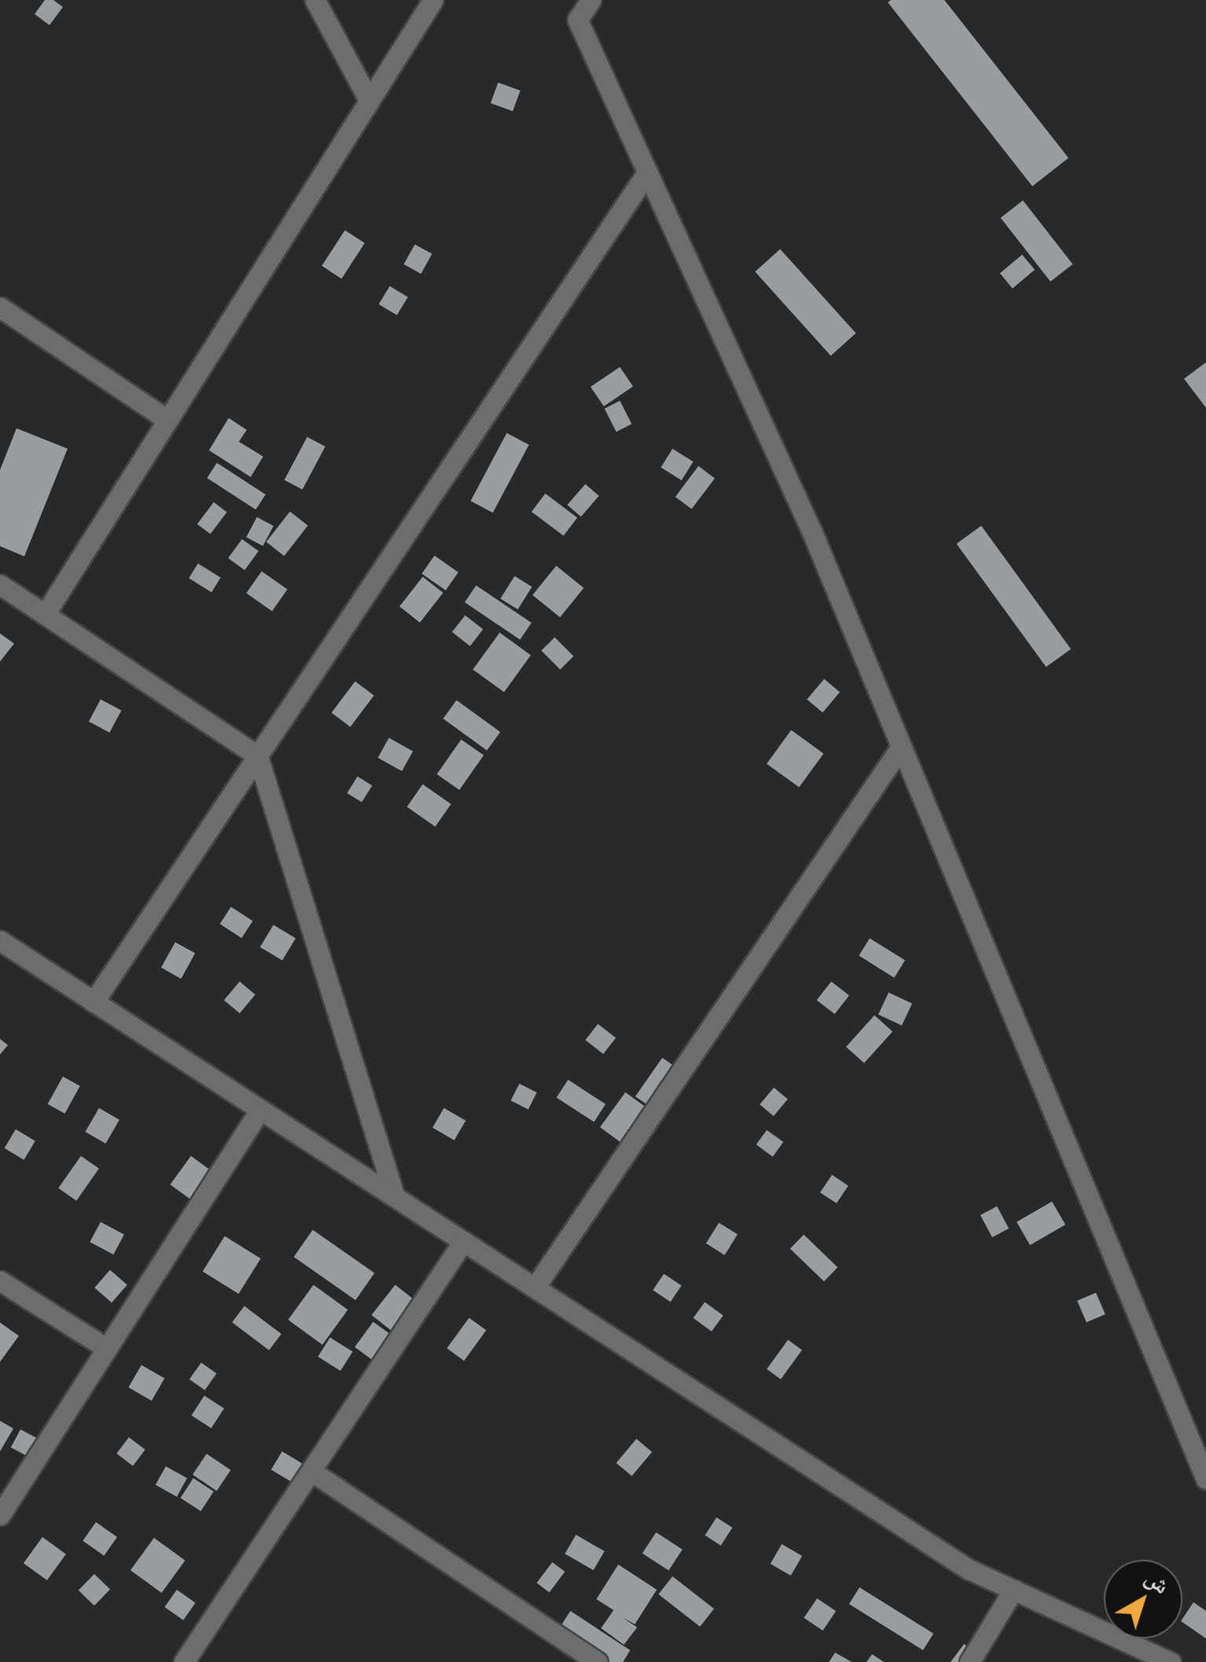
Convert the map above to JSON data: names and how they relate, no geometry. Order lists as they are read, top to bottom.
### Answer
{
  "north": "top right"
}
